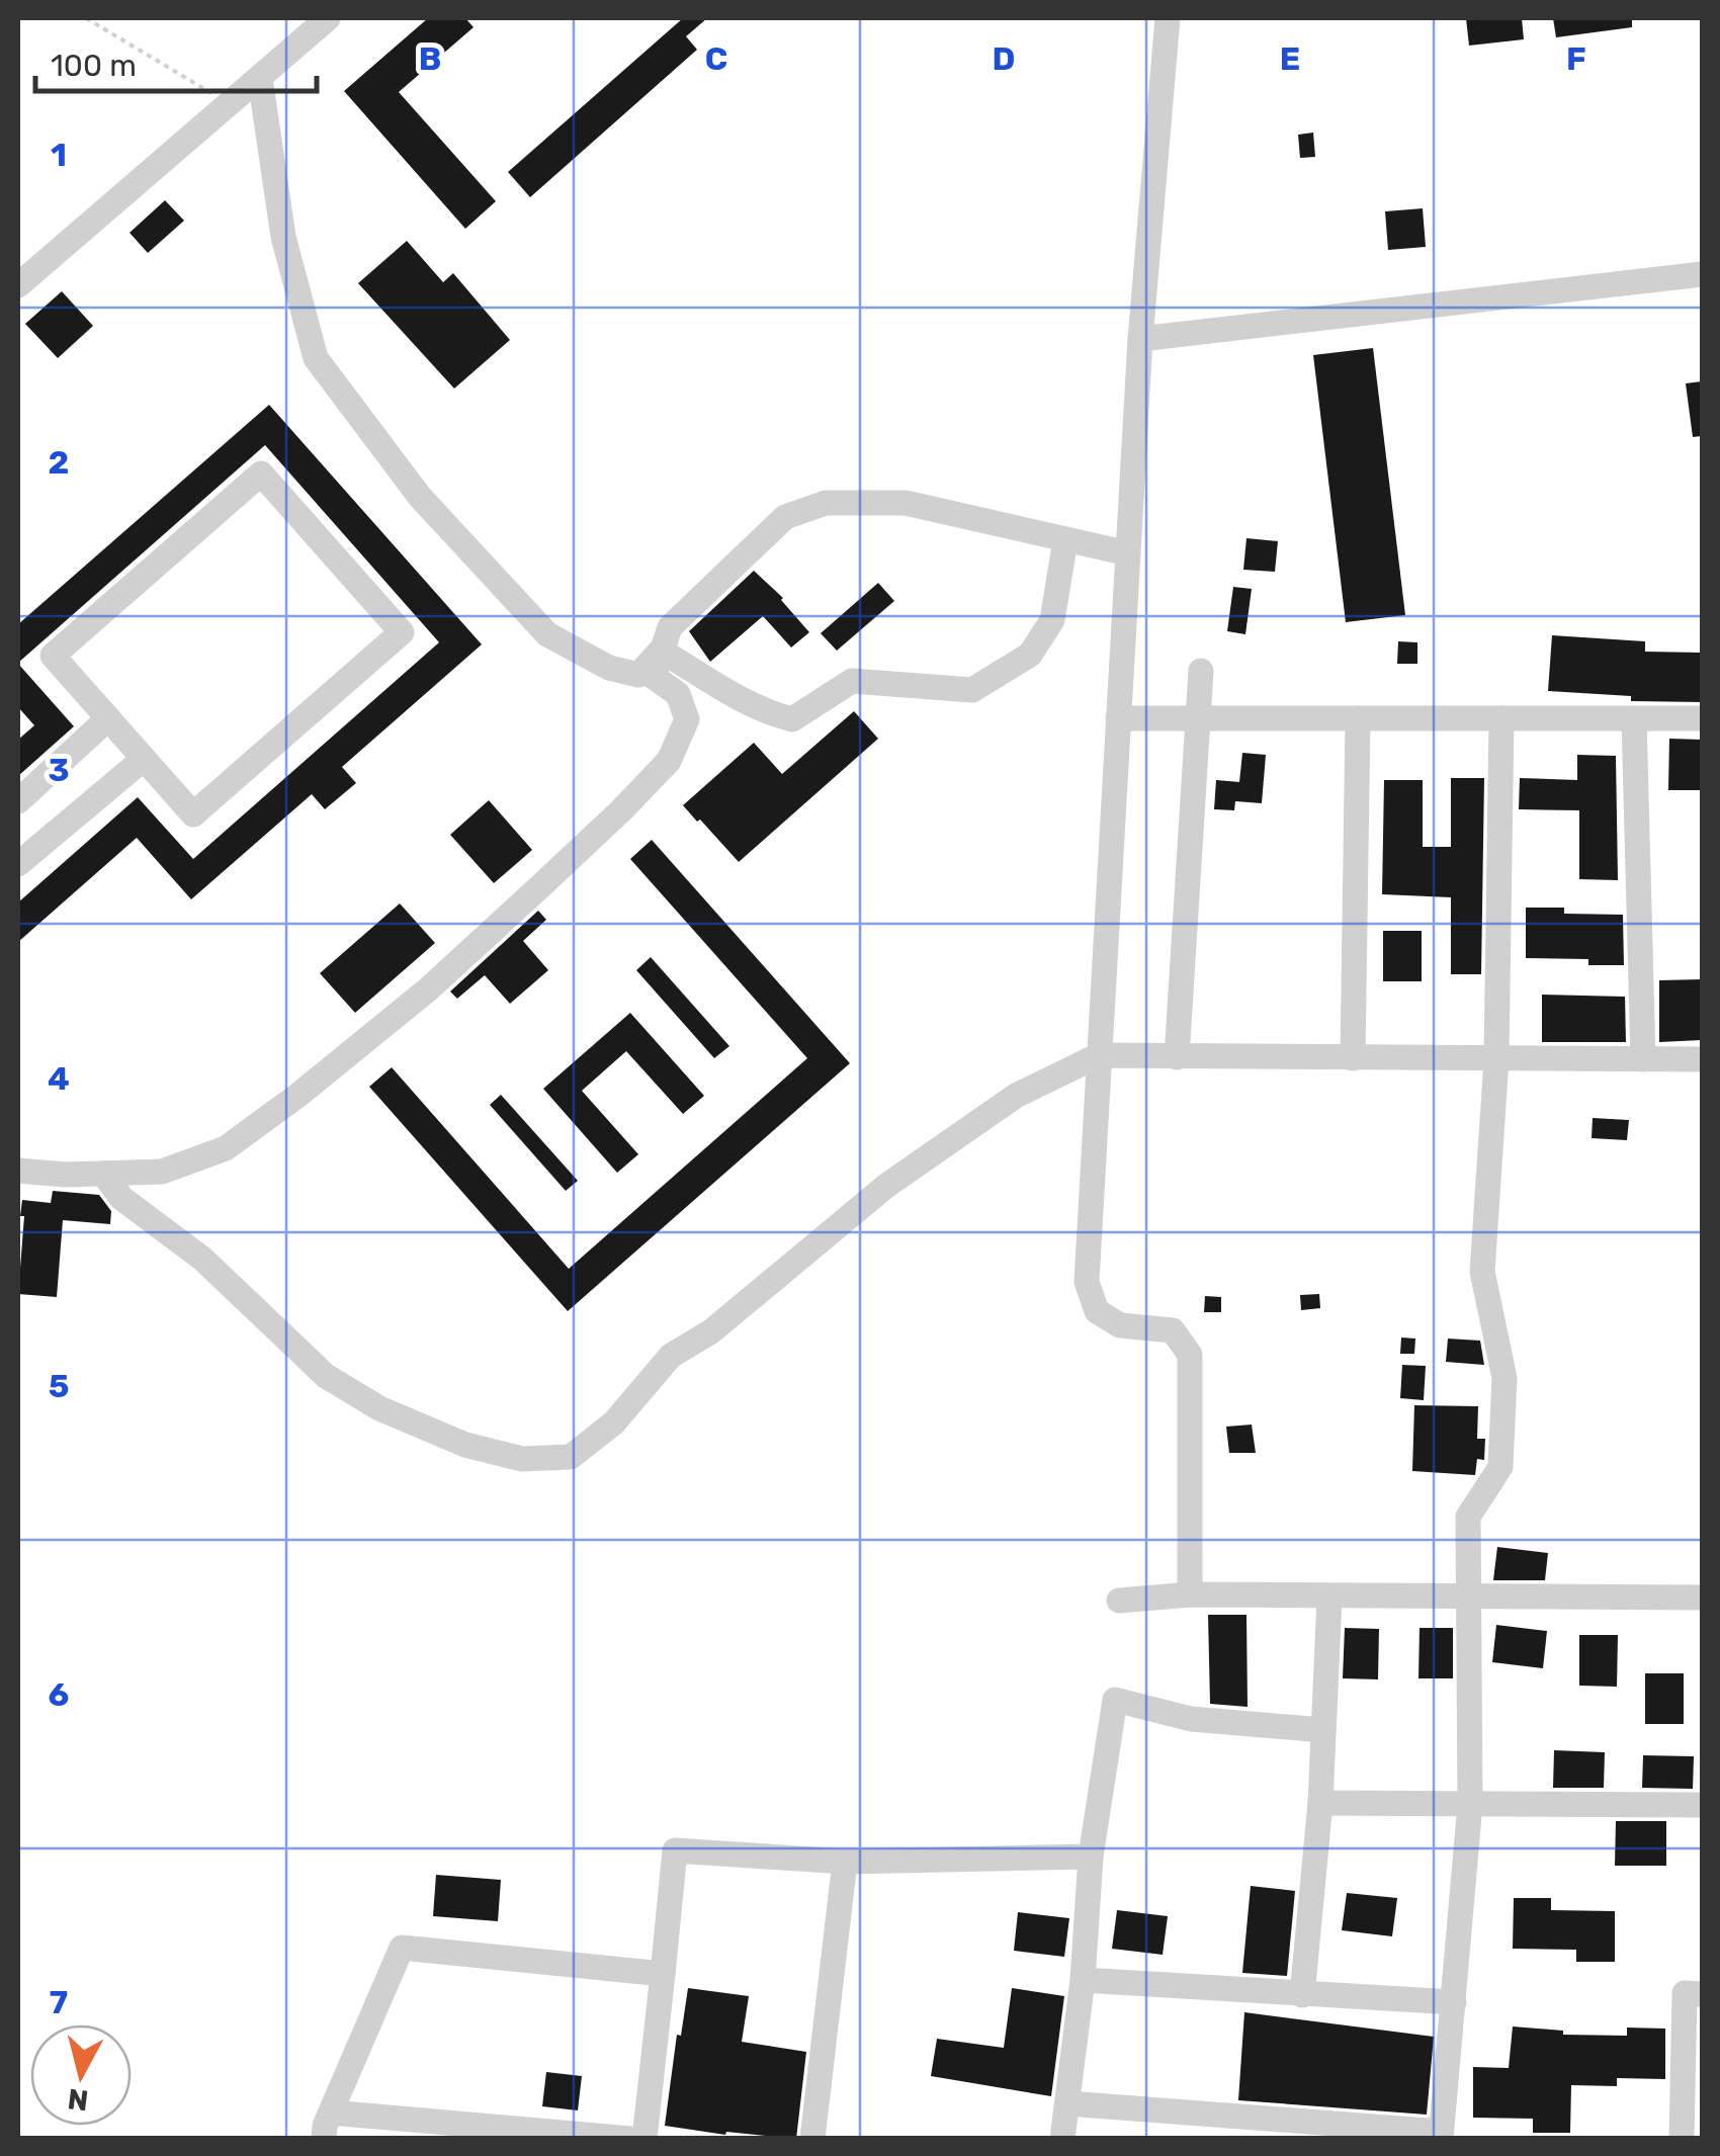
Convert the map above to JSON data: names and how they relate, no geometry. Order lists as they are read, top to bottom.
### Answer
{
  "scale_bar": "100 m",
  "north": "bottom",
  "grid": {
    "columns": [
      "B",
      "C",
      "D",
      "E",
      "F"
    ],
    "rows": [
      "1",
      "2",
      "3",
      "4",
      "5",
      "6",
      "7"
    ]
  }
}
